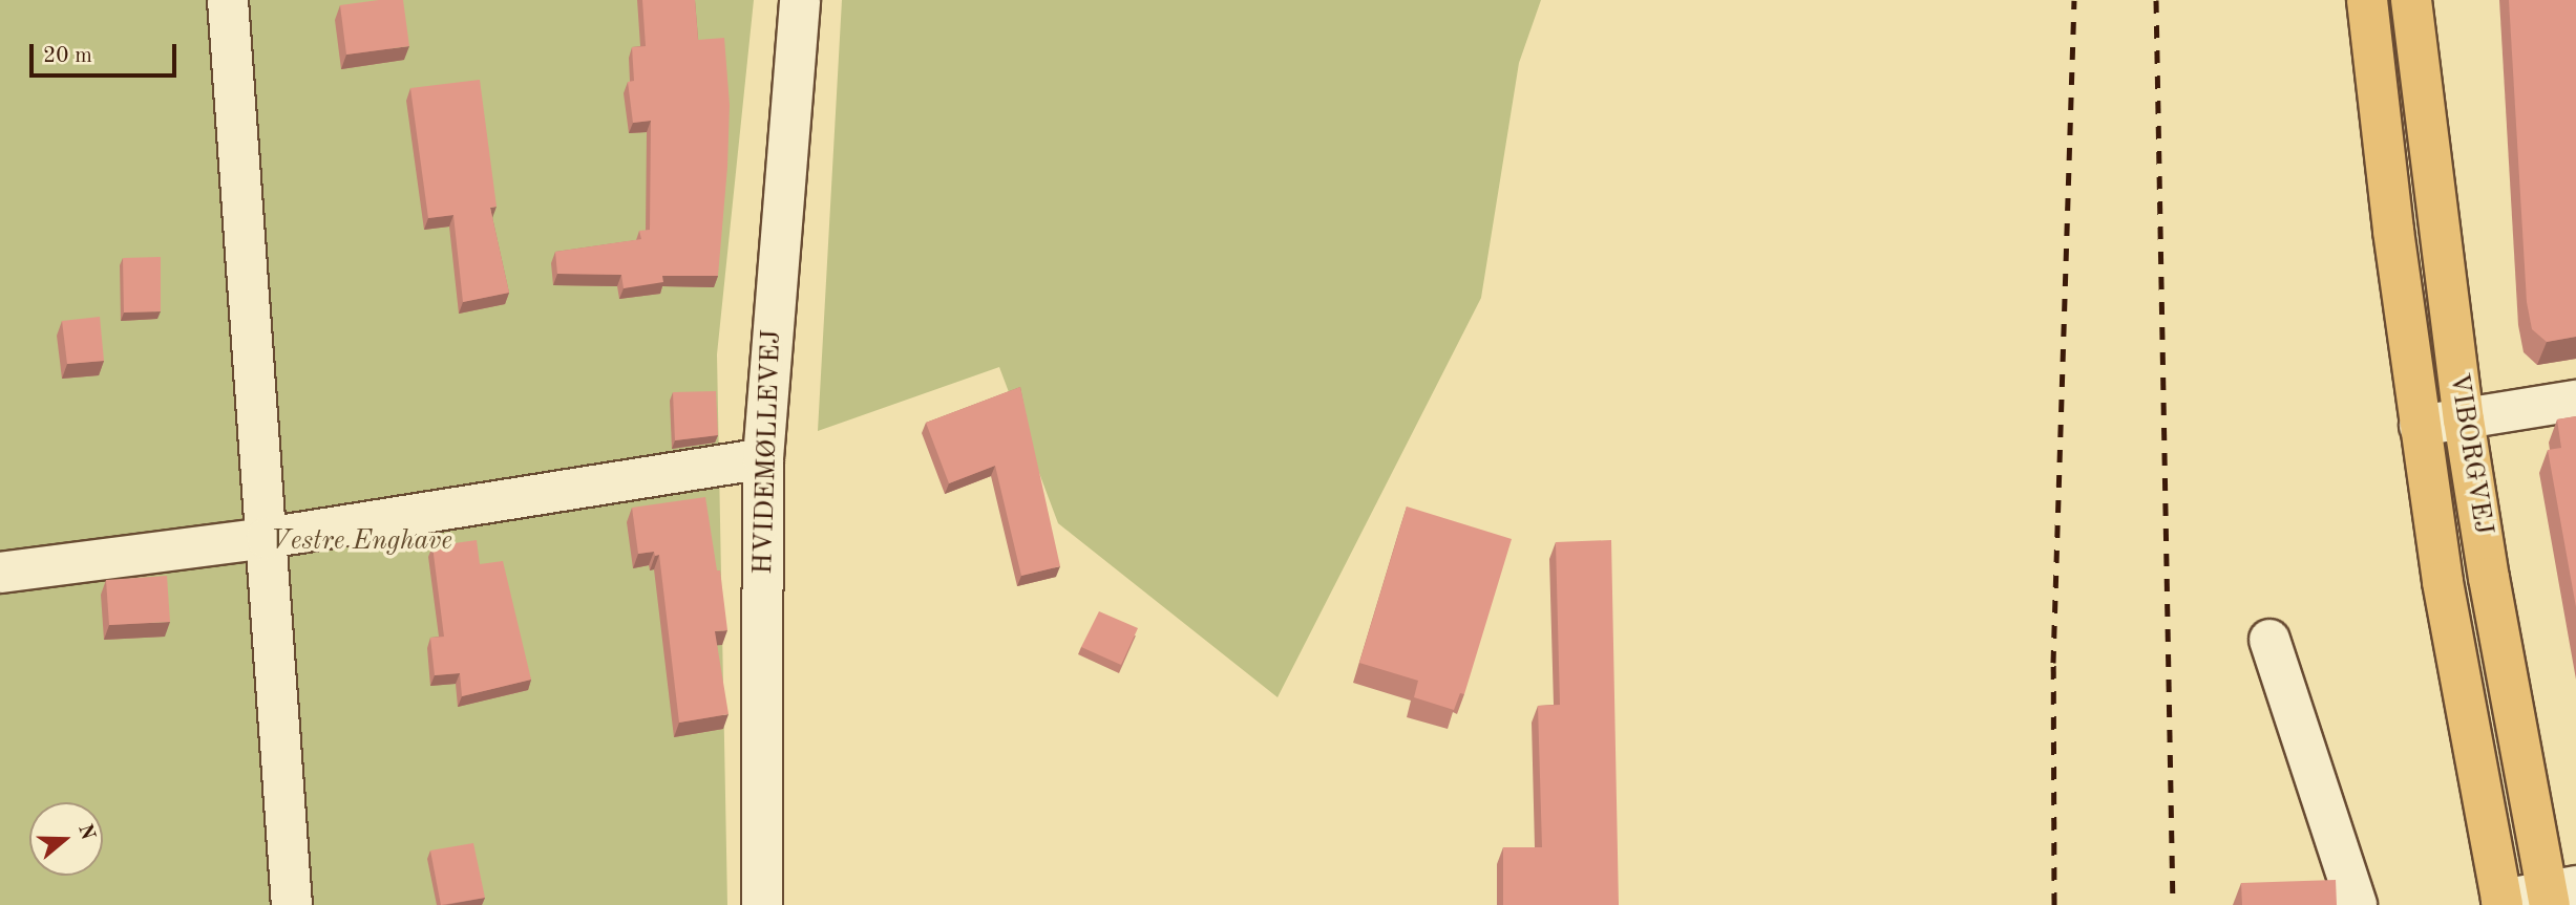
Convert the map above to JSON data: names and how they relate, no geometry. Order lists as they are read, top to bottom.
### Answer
{
  "streets": {
    "main road": ["VIBORGVEJ"],
    "street": ["HVIDEMØLLEVEJ"]
  },
  "parks": ["Vestre Enghave"],
  "scale_bar": "20 m",
  "north": "right"
}
